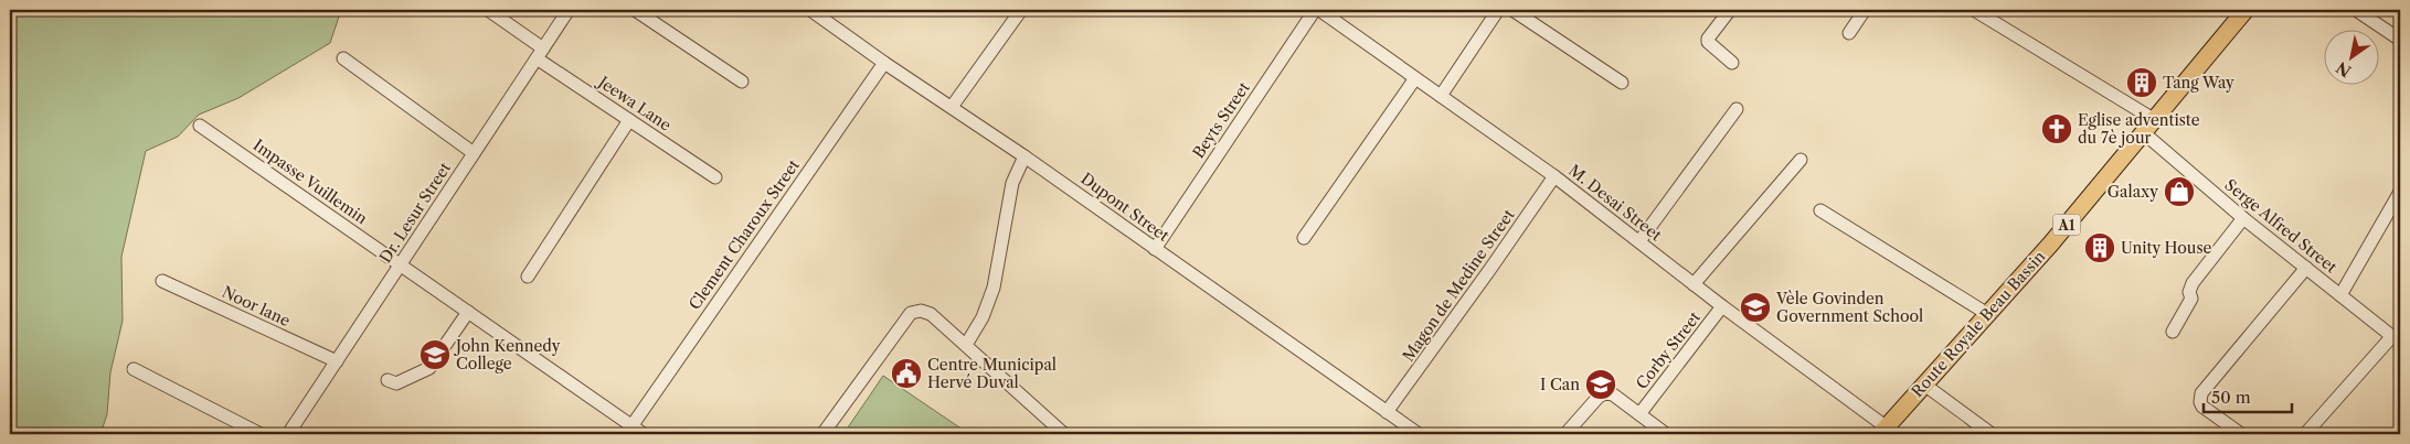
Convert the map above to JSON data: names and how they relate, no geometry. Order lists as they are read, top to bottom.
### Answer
{
  "streets": {
    "main road": ["A1", "Route Royale Beau Bassin"],
    "street": [
      "Jeewa Lane",
      "Beyts Street",
      "Impasse Vuillemin",
      "M. Desai Street",
      "Dupont Street",
      "Dr. Lesur Street",
      "Serge Alfred Street",
      "Clement Charoux Street",
      "Magon de Medine Street",
      "Noor lane",
      "Corby Street"
    ]
  },
  "crossings": [
    ["Jeewa Lane", "Dr. Lesur Street"],
    ["Beyts Street", "Dupont Street"],
    ["Impasse Vuillemin", "Dr. Lesur Street"],
    ["Impasse Vuillemin", "Clement Charoux Street"],
    ["M. Desai Street", "Magon de Medine Street"],
    ["M. Desai Street", "Route Royale Beau Bassin"],
    ["M. Desai Street", "Corby Street"],
    ["Dupont Street", "Clement Charoux Street"],
    ["Dupont Street", "Magon de Medine Street"],
    ["Dr. Lesur Street", "Noor lane"],
    ["Serge Alfred Street", "Route Royale Beau Bassin"]
  ],
  "places": {
    "building": ["Tang Way", "Unity House"],
    "church": ["Eglise adventiste du 7è jour"],
    "shop": ["Galaxy"],
    "school or university": ["Vèle Govinden Government School", "John Kennedy College", "I Can"],
    "public building": ["Centre Municipal Hervé Duval"]
  },
  "scale_bar": "50 m",
  "north": "bottom left"
}
